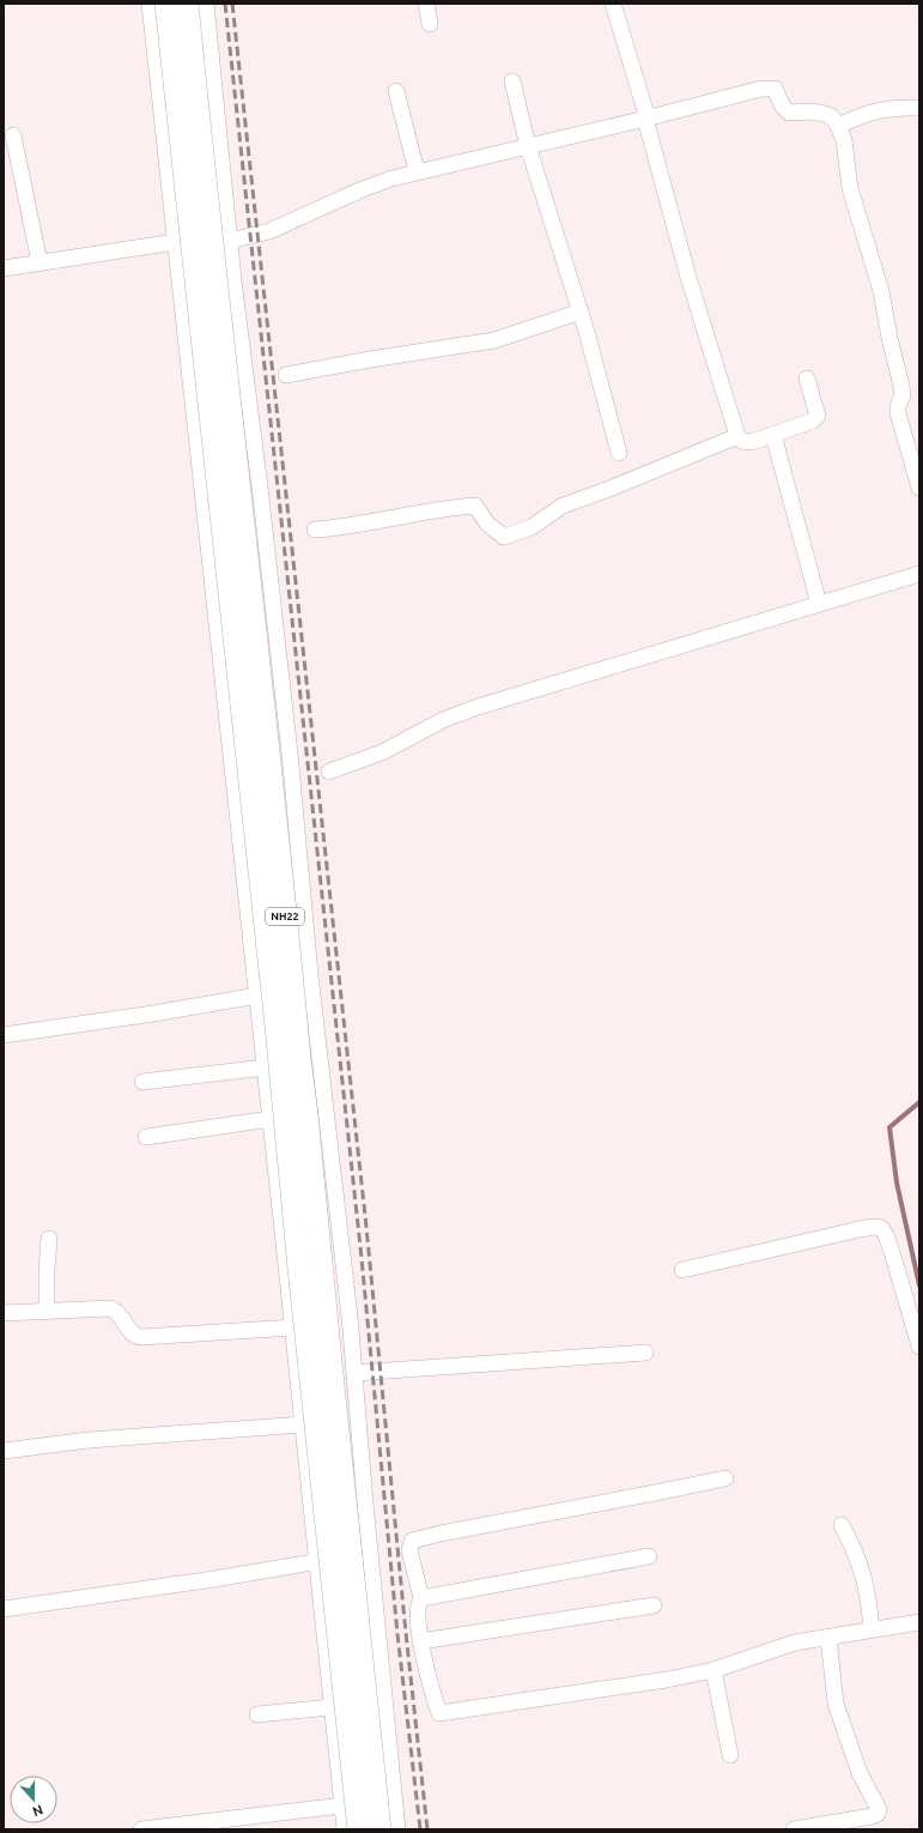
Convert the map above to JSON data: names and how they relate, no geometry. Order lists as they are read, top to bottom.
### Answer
{
  "streets": {
    "highway": ["NH22"]
  },
  "north": "bottom"
}
